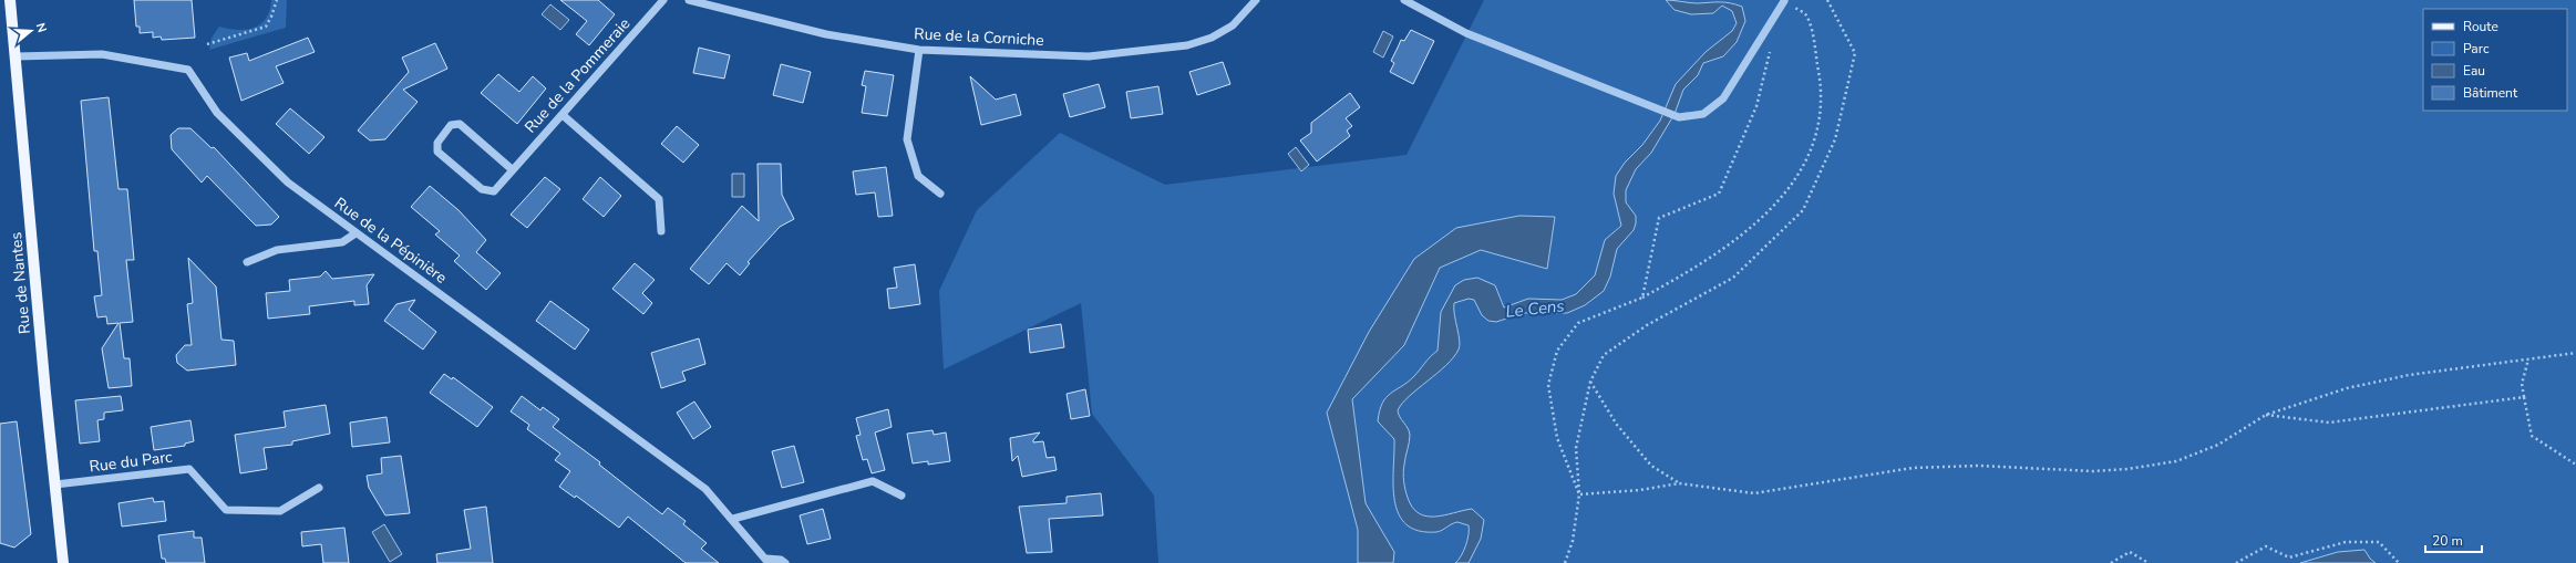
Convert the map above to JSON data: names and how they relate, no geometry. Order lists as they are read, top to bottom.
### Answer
{
  "streets": {
    "main road": ["Rue de Nantes"],
    "street": [
      "Rue de la Corniche",
      "Rue de la Pommeraie",
      "Rue de la Pépinière",
      "Rue du Parc"
    ]
  },
  "crossings": [
    ["Rue de la Pépinière", "Rue de Nantes"],
    ["Rue de Nantes", "Rue du Parc"]
  ],
  "water": ["Le Cens"],
  "legend": [
    "Route",
    "Parc",
    "Eau",
    "Bâtiment"
  ],
  "scale_bar": "20 m",
  "north": "right"
}
